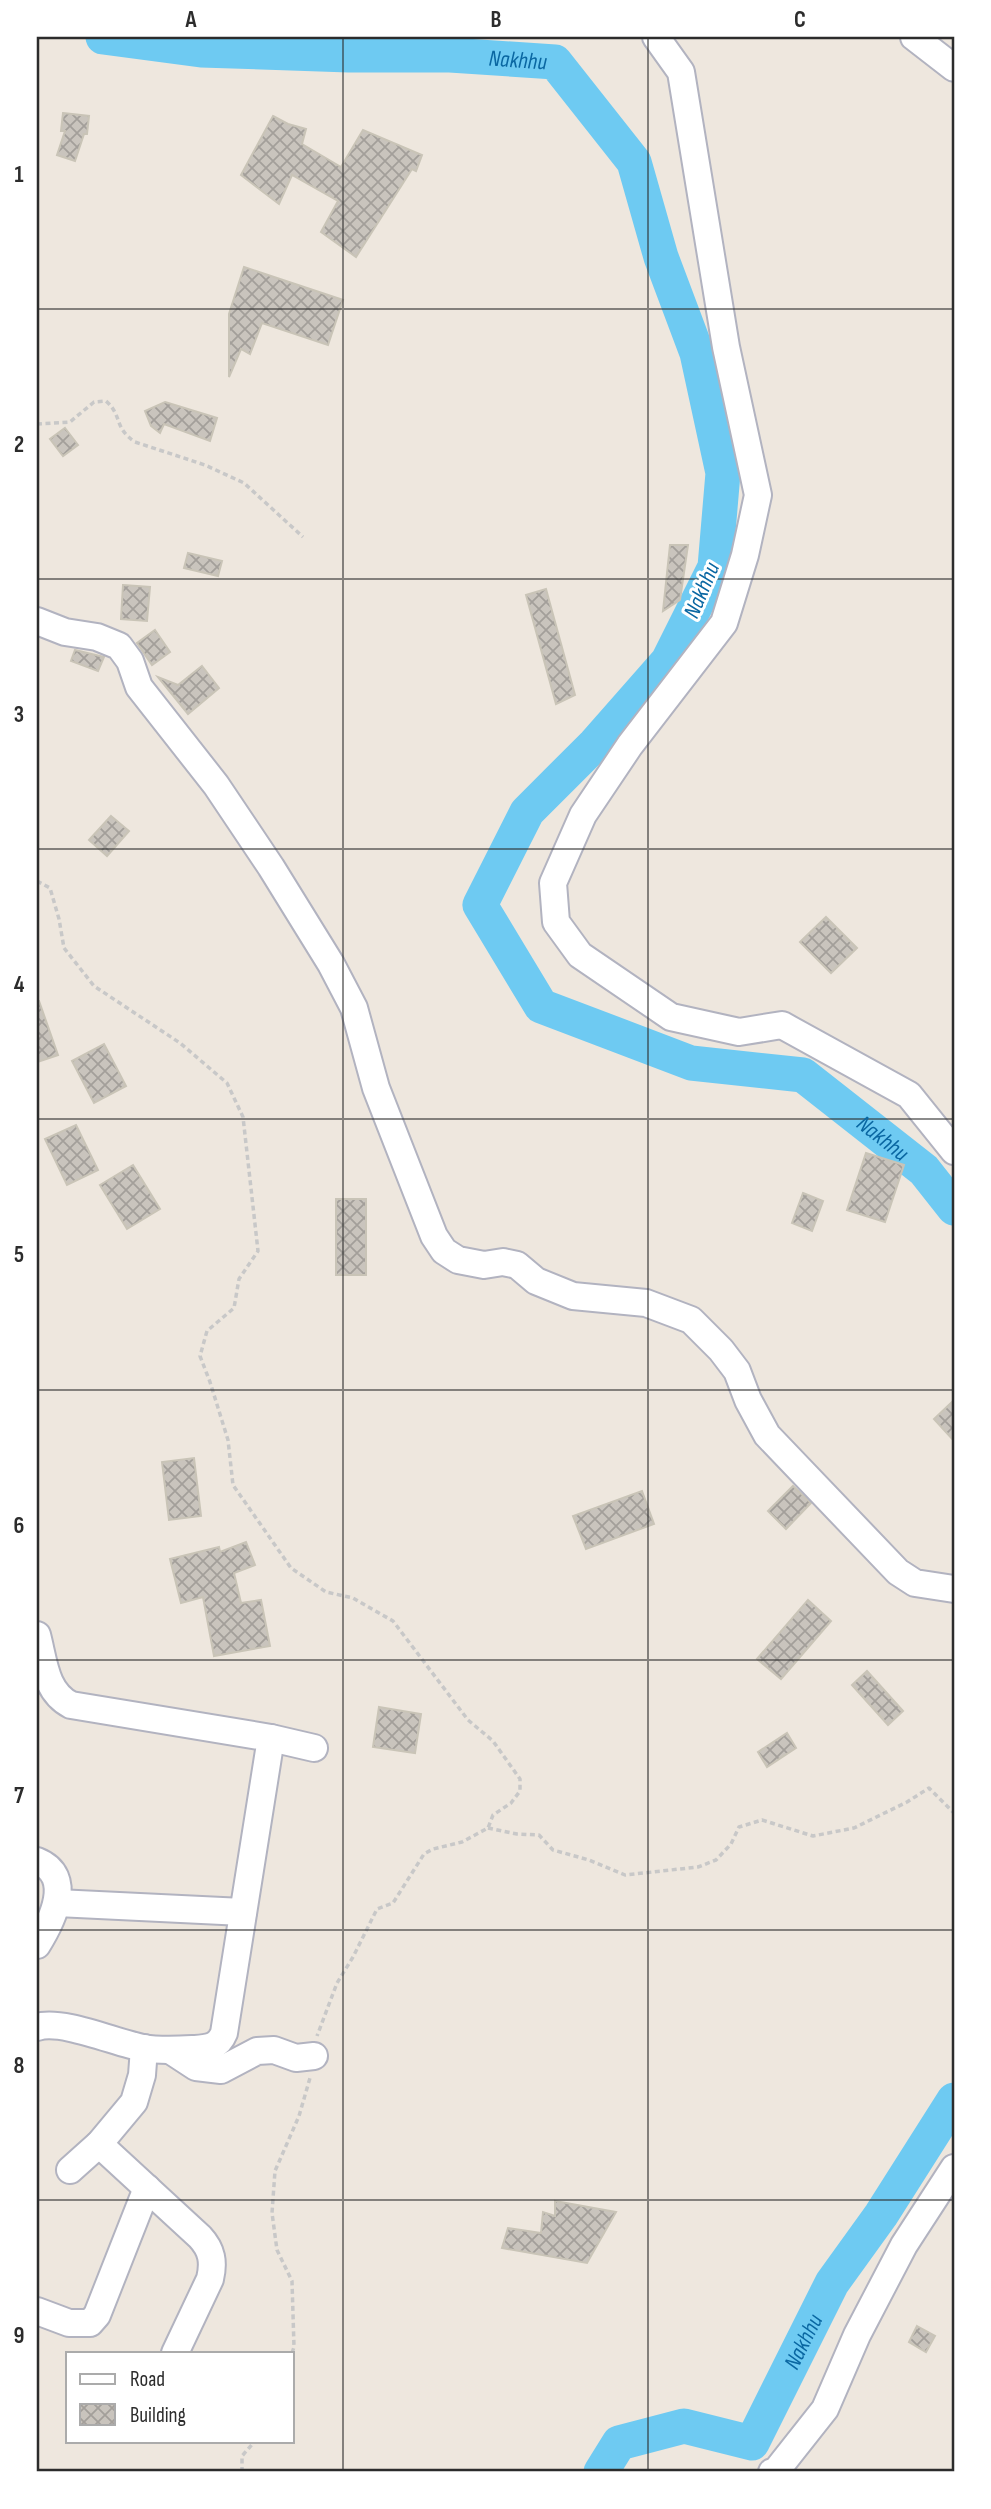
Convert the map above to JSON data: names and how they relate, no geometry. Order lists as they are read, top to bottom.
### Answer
{
  "water": ["Nakhhu"],
  "legend": ["Road", "Building"],
  "grid": {
    "columns": ["A", "B", "C"],
    "rows": [
      "1",
      "2",
      "3",
      "4",
      "5",
      "6",
      "7",
      "8",
      "9"
    ]
  }
}
